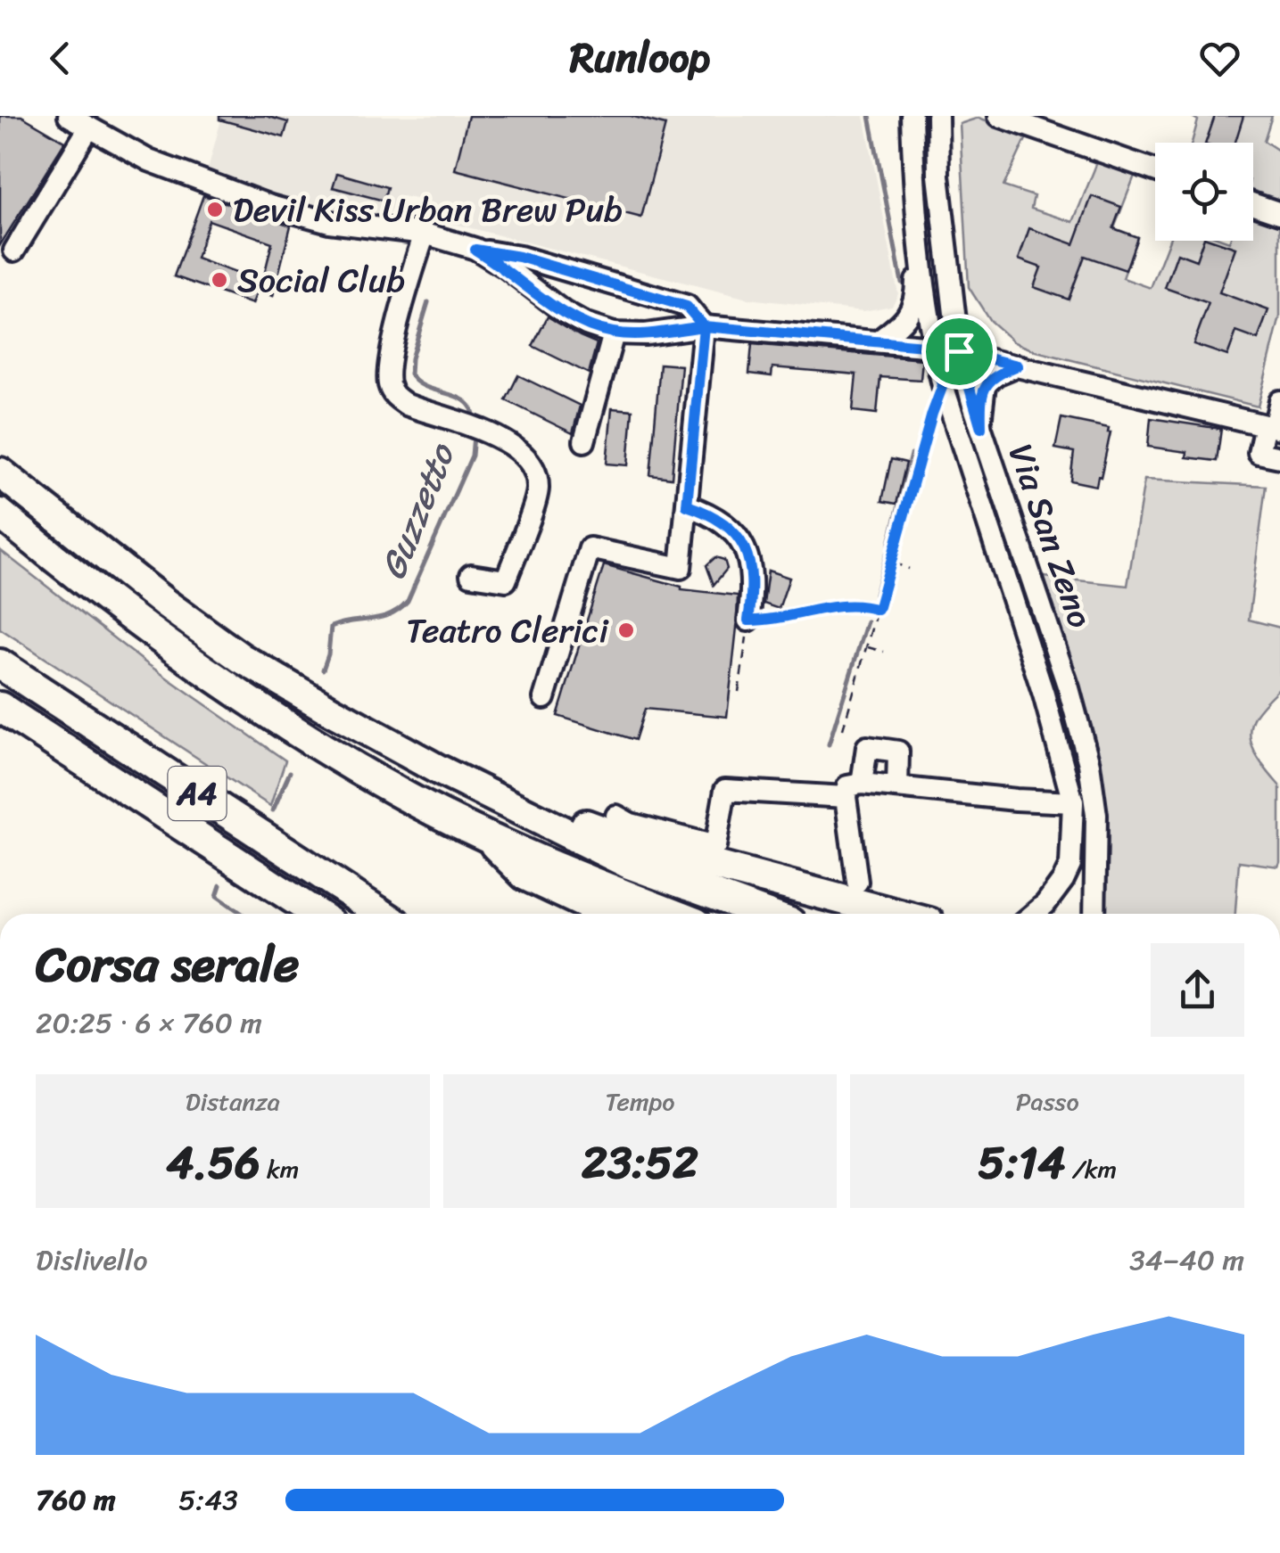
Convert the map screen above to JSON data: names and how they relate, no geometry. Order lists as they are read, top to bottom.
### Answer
{
  "streets": {
    "highway": ["A4"],
    "street": ["Via San Zeno"]
  },
  "water": ["Guzzetto"],
  "places": ["Devil Kiss Urban Brew Pub", "Social Club", "Teatro Clerici"],
  "page": {
    "header": "Runloop",
    "heading": ["Corsa serale", "20:25 · 6 × 760 m"],
    "stats": [
      ["Distanza", "4.56 km"],
      ["Tempo", "23:52"],
      ["Passo", "5:14 /km"]
    ],
    "chart": ["Dislivello", "34–40 m"],
    "list": [
      {
        "name": "760 m",
        "note": "5:43"
      }
    ]
  }
}
